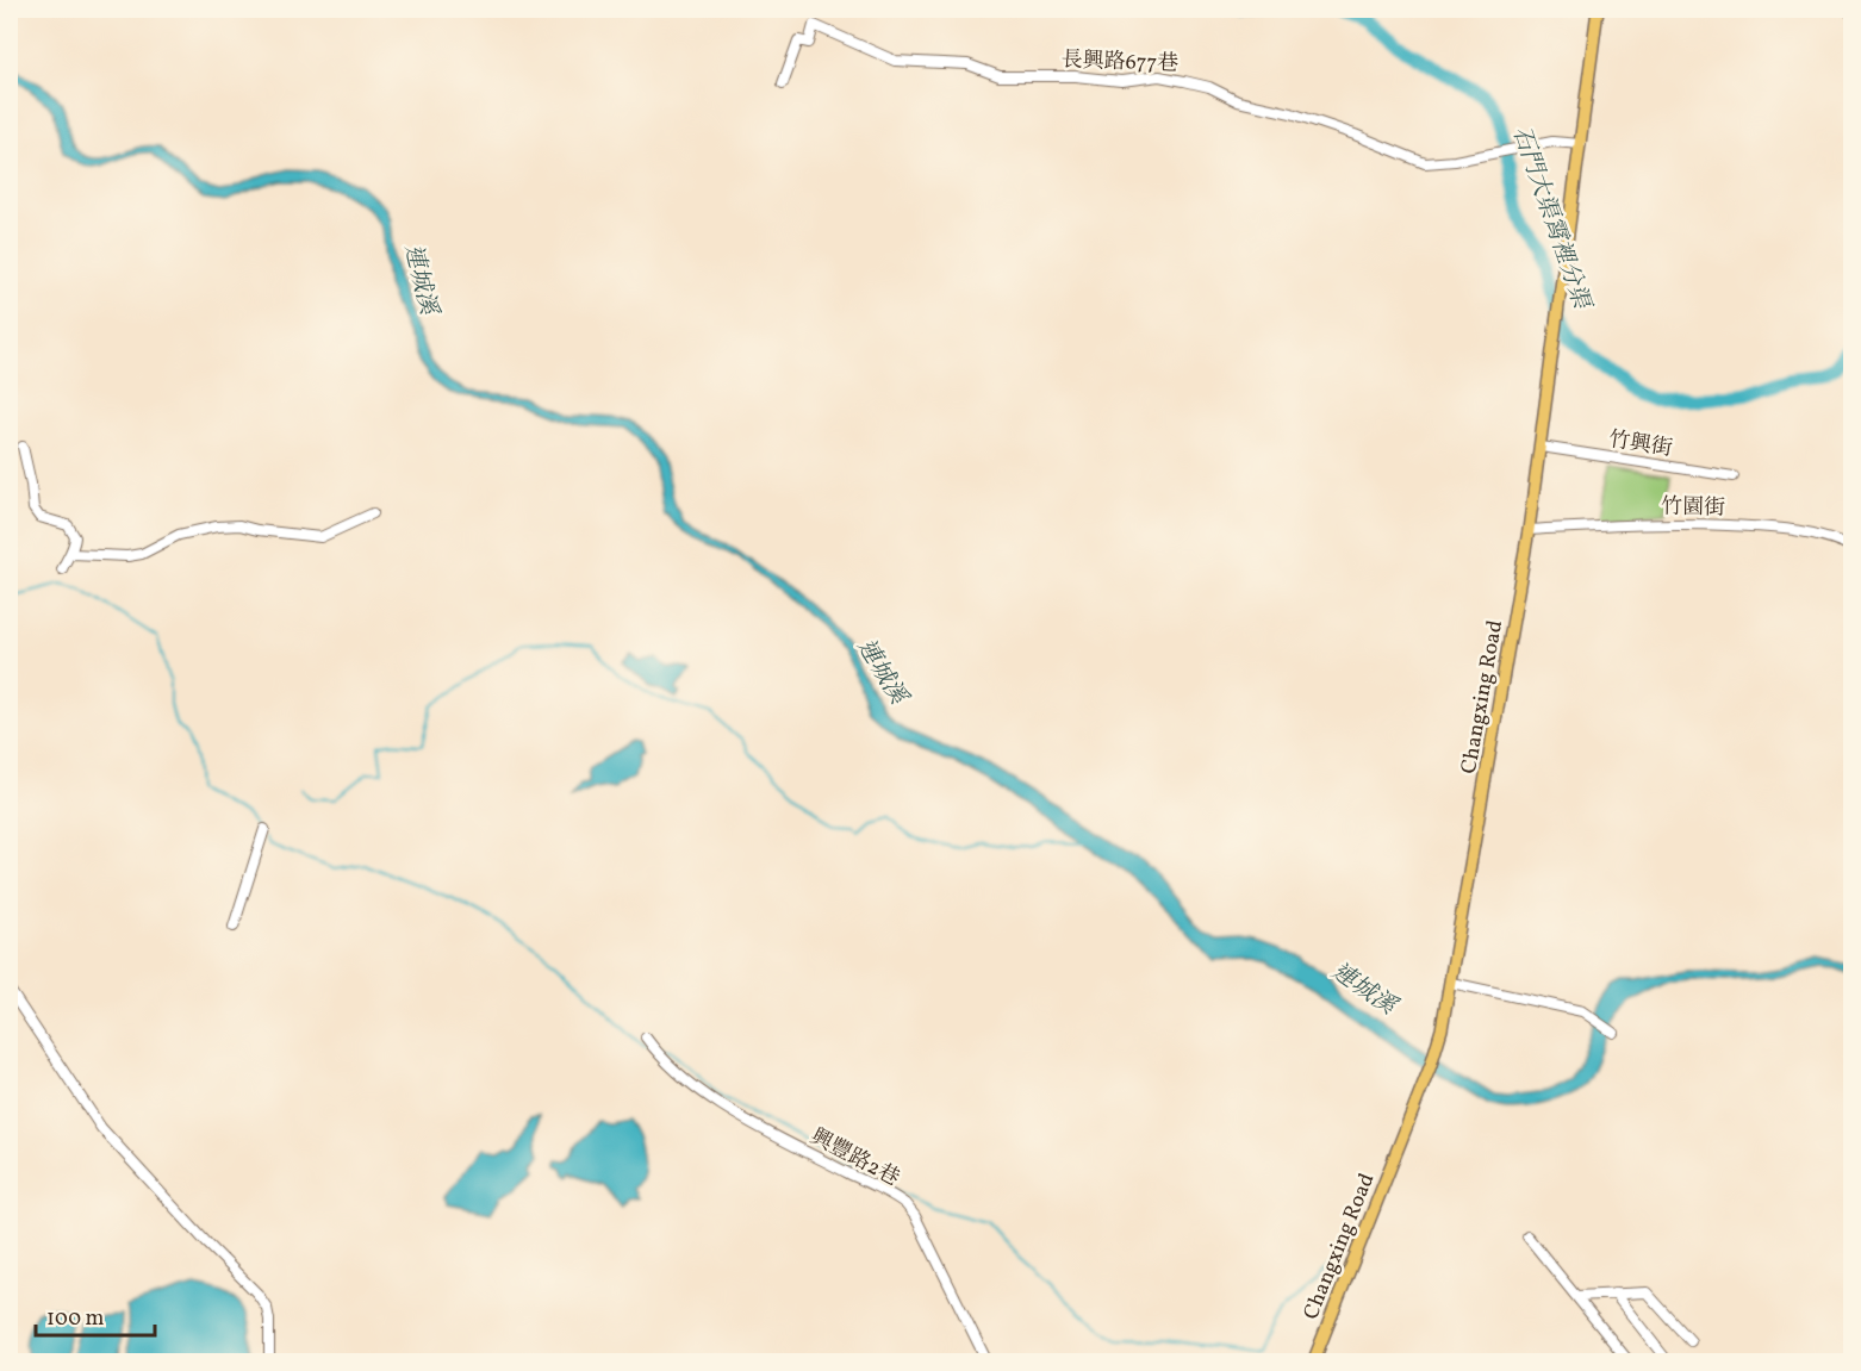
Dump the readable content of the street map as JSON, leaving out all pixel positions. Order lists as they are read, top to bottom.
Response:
{
  "streets": {
    "main road": ["Changxing Road"],
    "street": [
      "長興路677巷",
      "竹興街",
      "竹園街",
      "興豐路2巷"
    ]
  },
  "crossings": [
    ["長興路677巷", "Changxing Road"],
    ["竹興街", "Changxing Road"],
    ["竹園街", "Changxing Road"]
  ],
  "water": ["石門大渠霄裡分渠", "連城溪"],
  "scale_bar": "100 m"
}
